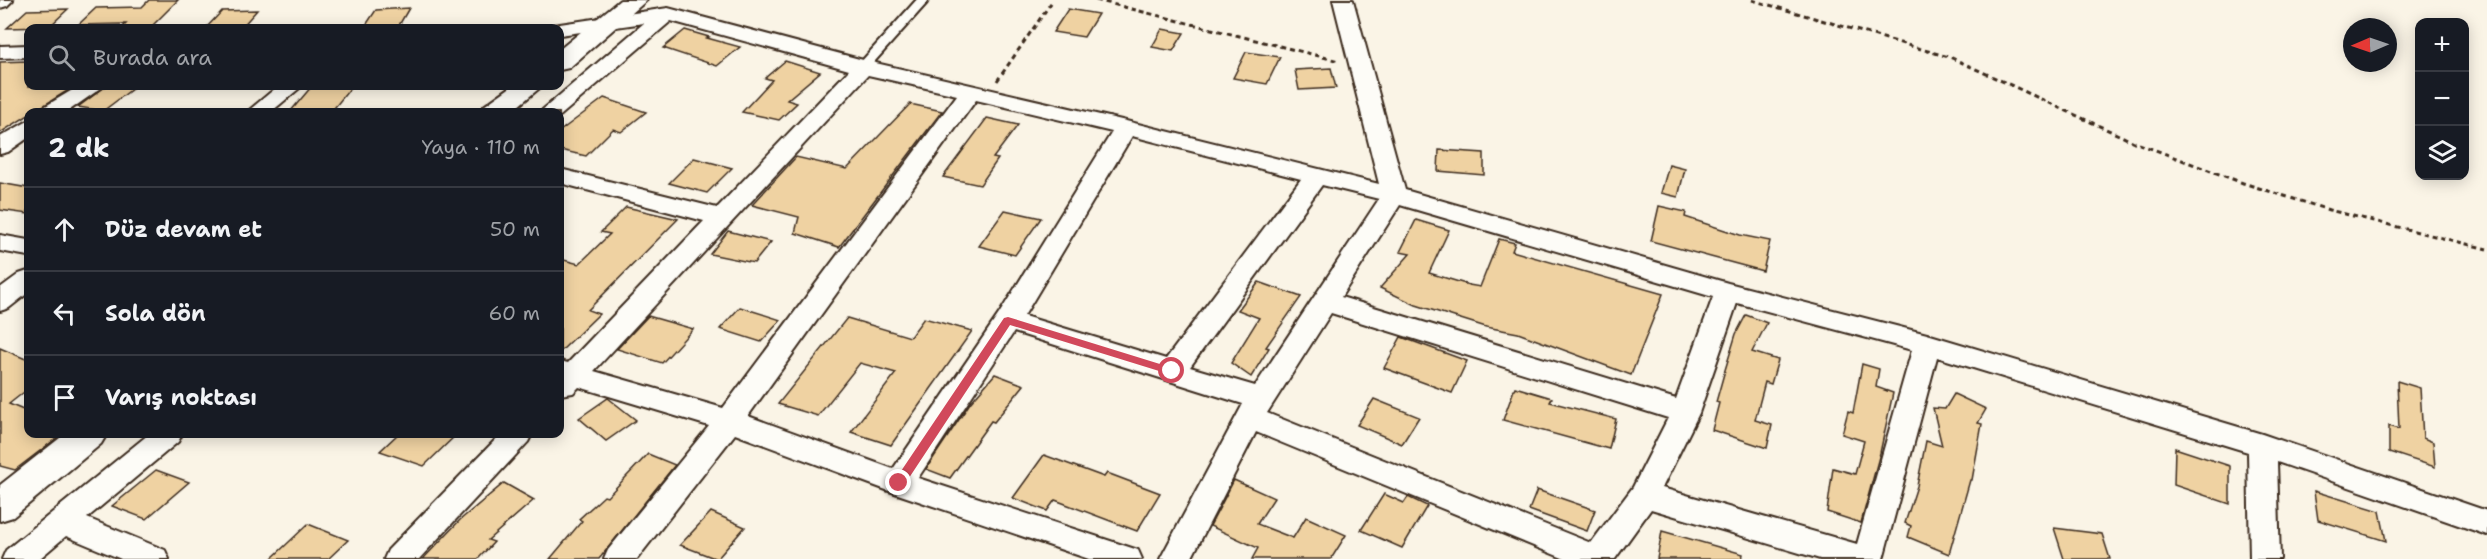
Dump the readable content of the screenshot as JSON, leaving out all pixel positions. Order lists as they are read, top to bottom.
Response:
{
  "north": "left",
  "page": {
    "map_buttons": ["+", "−"],
    "search": "Burada ara",
    "heading": ["2 dk", "Yaya · 110 m"],
    "list": [
      ["Düz devam et", "50 m"],
      ["Sola dön", "60 m"],
      "Varış noktası"
    ]
  }
}
